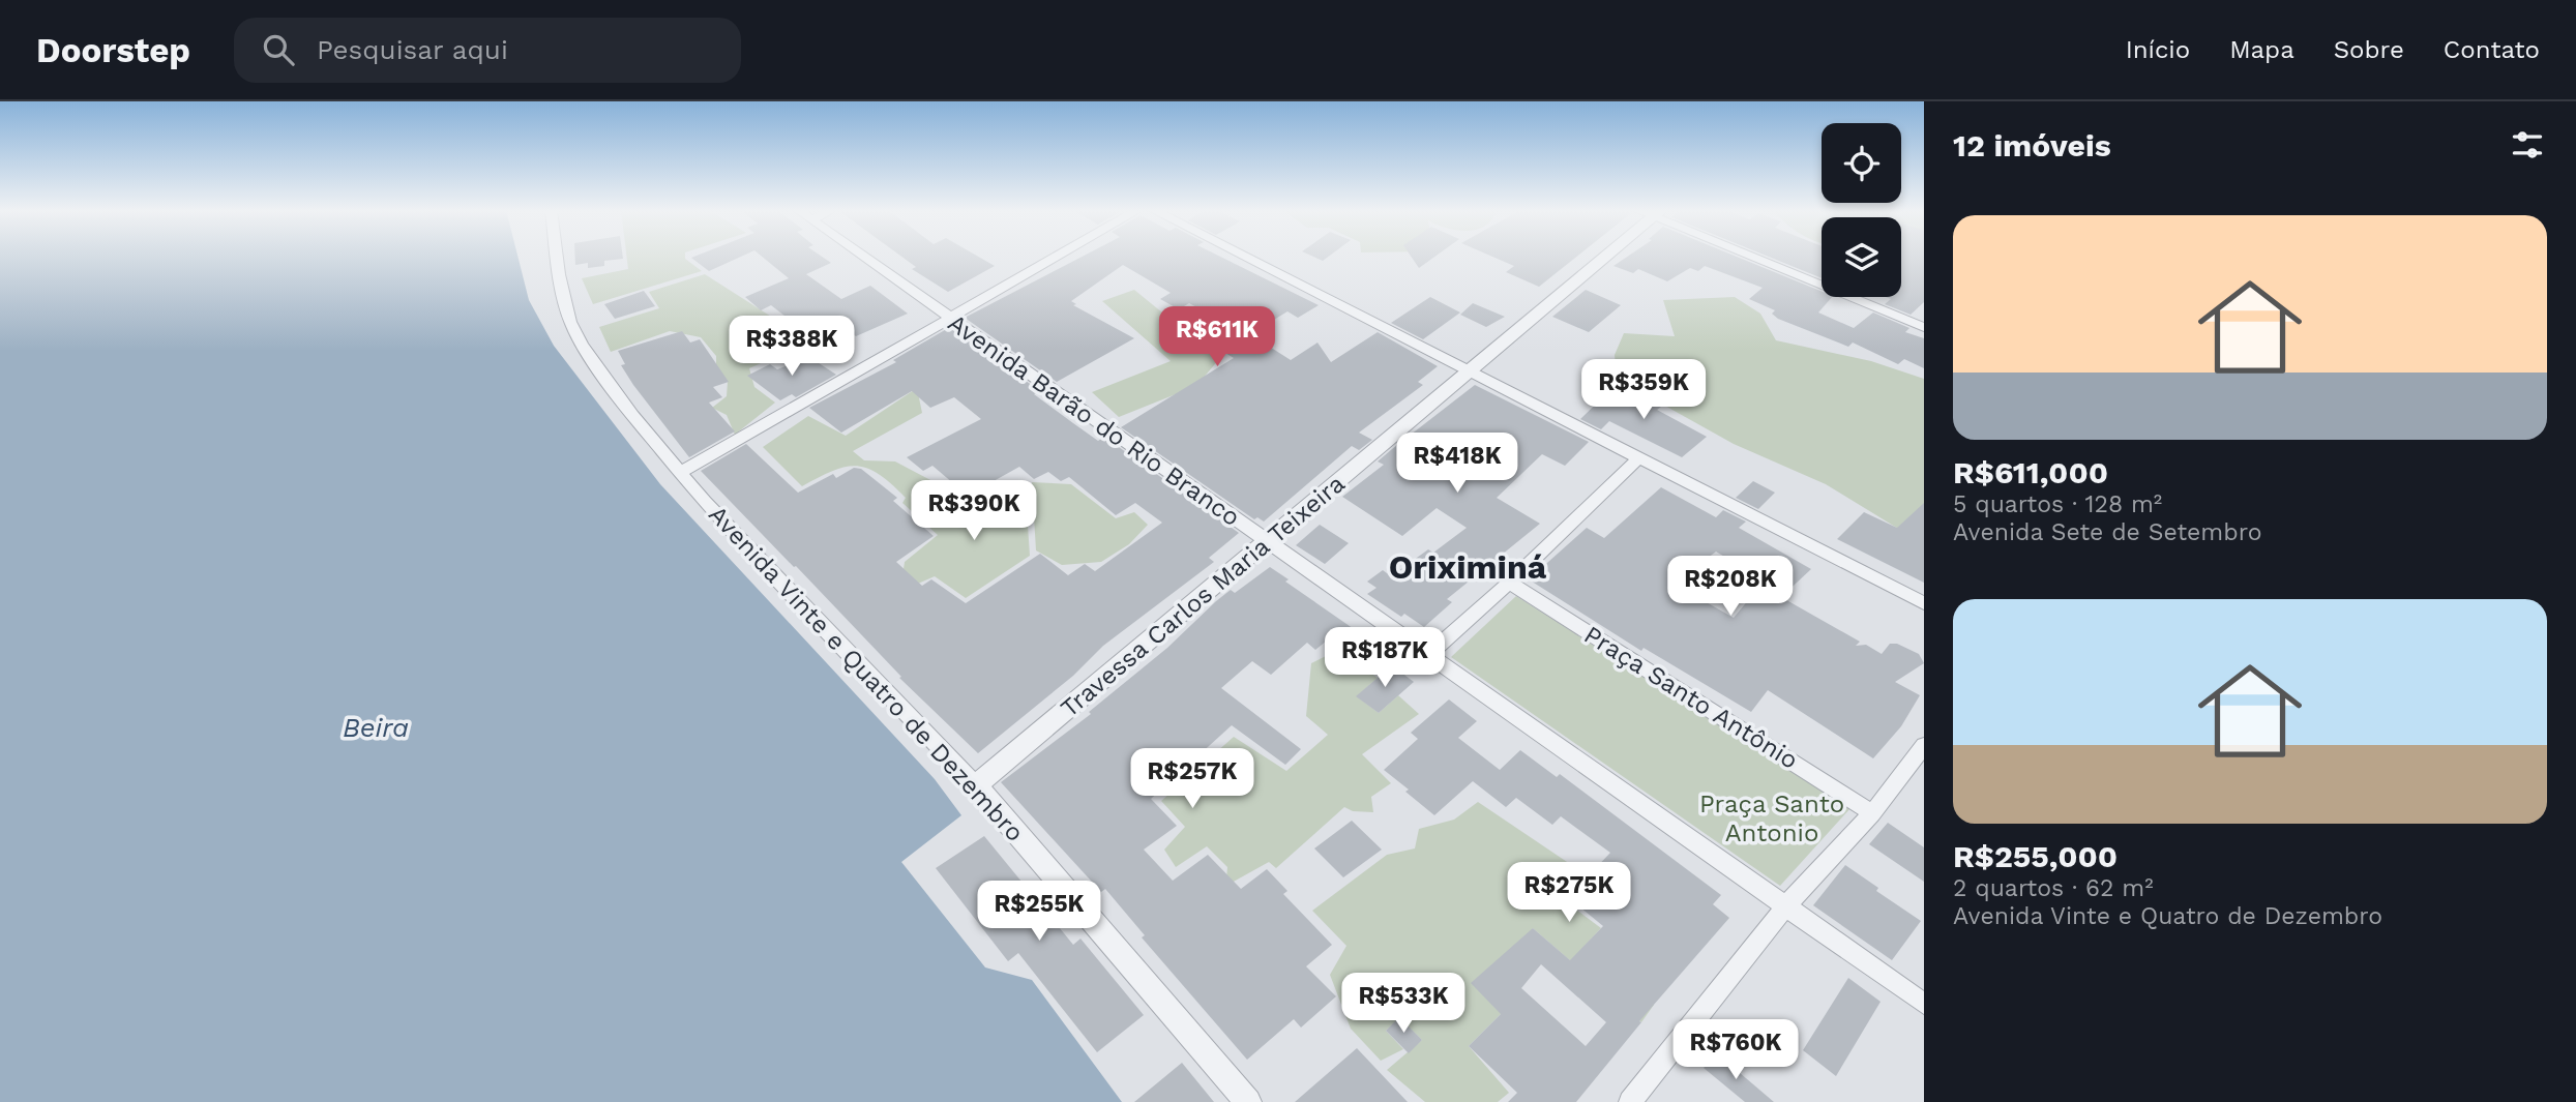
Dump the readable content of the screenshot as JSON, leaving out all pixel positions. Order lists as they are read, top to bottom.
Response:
{
  "streets": {
    "street": [
      "Avenida Barão do Rio Branco",
      "Travessa Carlos Maria Teixeira",
      "Avenida Vinte e Quatro de Dezembro",
      "Praça Santo Antônio"
    ]
  },
  "crossings": [
    ["Avenida Barão do Rio Branco", "Travessa Carlos Maria Teixeira"],
    ["Travessa Carlos Maria Teixeira", "Avenida Vinte e Quatro de Dezembro"]
  ],
  "districts": ["Oriximiná"],
  "water": ["Beira"],
  "parks": ["Praça Santo Antonio"],
  "page": {
    "header": "Doorstep",
    "search": "Pesquisar aqui",
    "nav": [
      "Início",
      "Mapa",
      "Sobre",
      "Contato"
    ],
    "heading": "12 imóveis",
    "list": [
      {
        "name": "R$611,000",
        "note": "5 quartos · 128 m² · Avenida Sete de Setembro"
      },
      {
        "name": "R$255,000",
        "note": "2 quartos · 62 m² · Avenida Vinte e Quatro de Dezembro"
      }
    ],
    "price": [
      "R$611K",
      "R$388K",
      "R$359K",
      "R$418K",
      "R$390K",
      "R$208K",
      "R$187K",
      "R$257K",
      "R$275K",
      "R$255K",
      "R$533K",
      "R$760K"
    ]
  }
}
